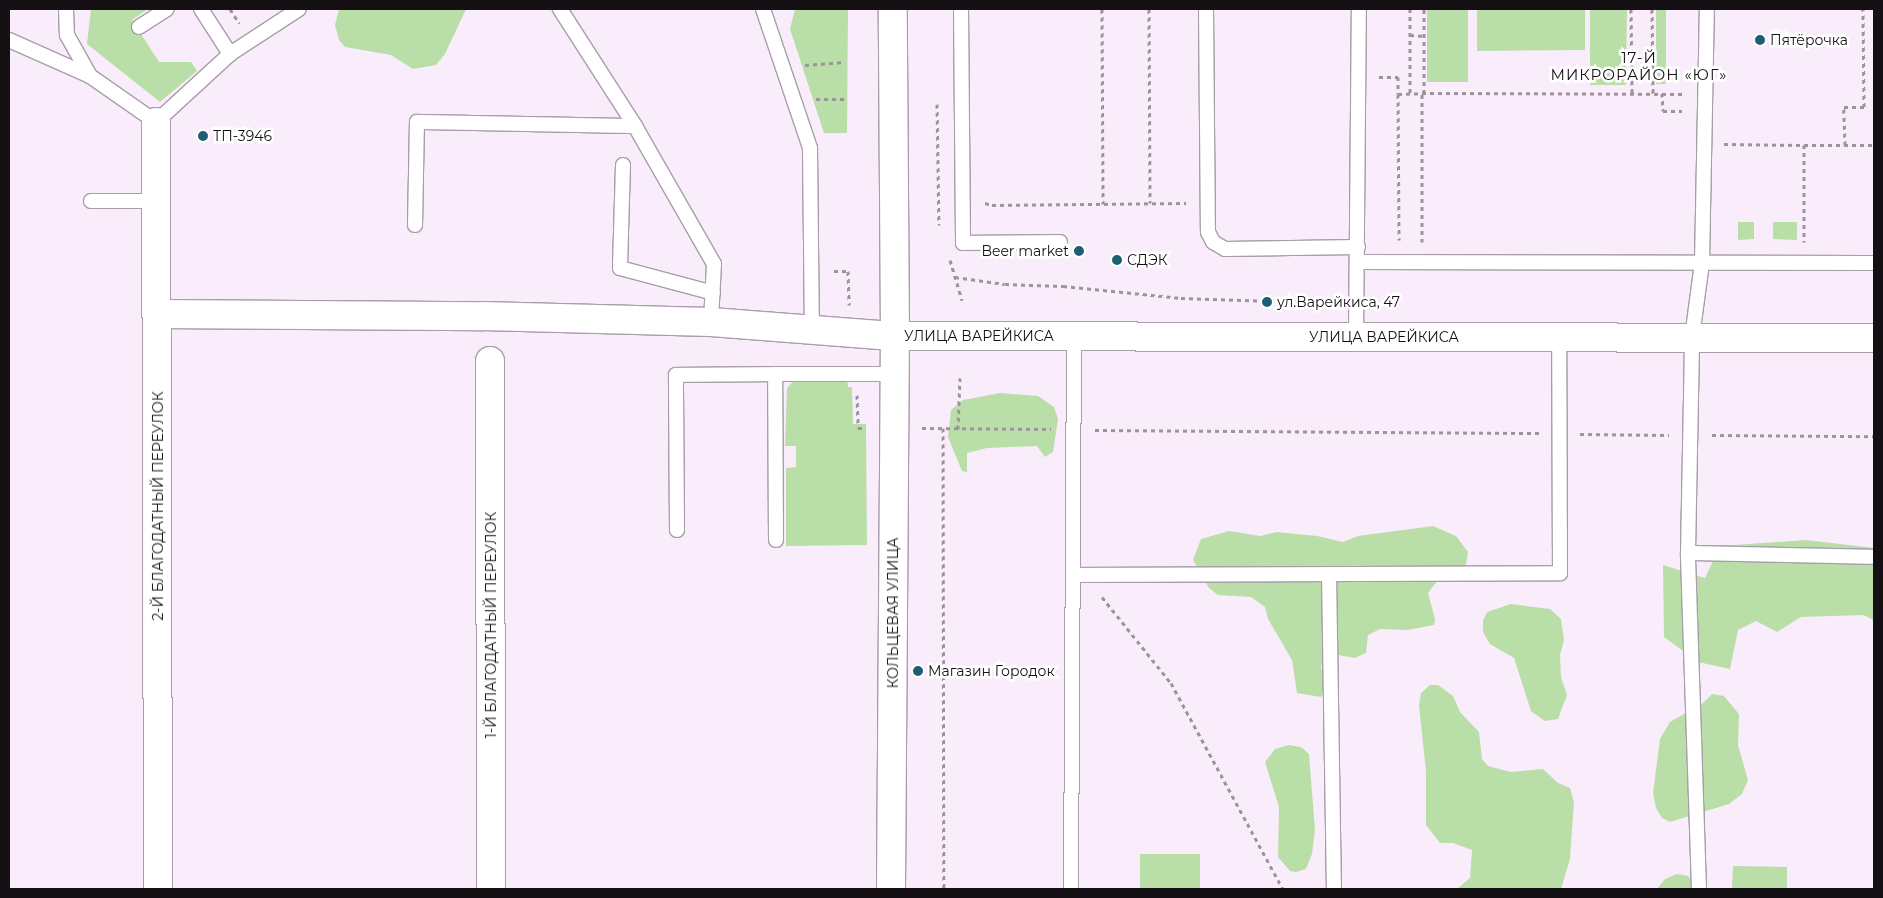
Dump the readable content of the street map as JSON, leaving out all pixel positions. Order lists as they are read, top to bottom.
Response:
{
  "streets": {
    "street": [
      "УЛИЦА ВАРЕЙКИСА",
      "2-Й БЛАГОДАТНЫЙ ПЕРЕУЛОК",
      "КОЛЬЦЕВАЯ УЛИЦА",
      "1-Й БЛАГОДАТНЫЙ ПЕРЕУЛОК"
    ]
  },
  "crossings": [
    ["УЛИЦА ВАРЕЙКИСА", "2-Й БЛАГОДАТНЫЙ ПЕРЕУЛОК"],
    ["УЛИЦА ВАРЕЙКИСА", "КОЛЬЦЕВАЯ УЛИЦА"]
  ],
  "districts": ["17-Й МИКРОРАЙОН «ЮГ»"],
  "places": [
    "Пятёрочка",
    "ТП-3946",
    "Beer market",
    "СДЭК",
    "ул.Варейкиса, 47",
    "Магазин Городок"
  ]
}
